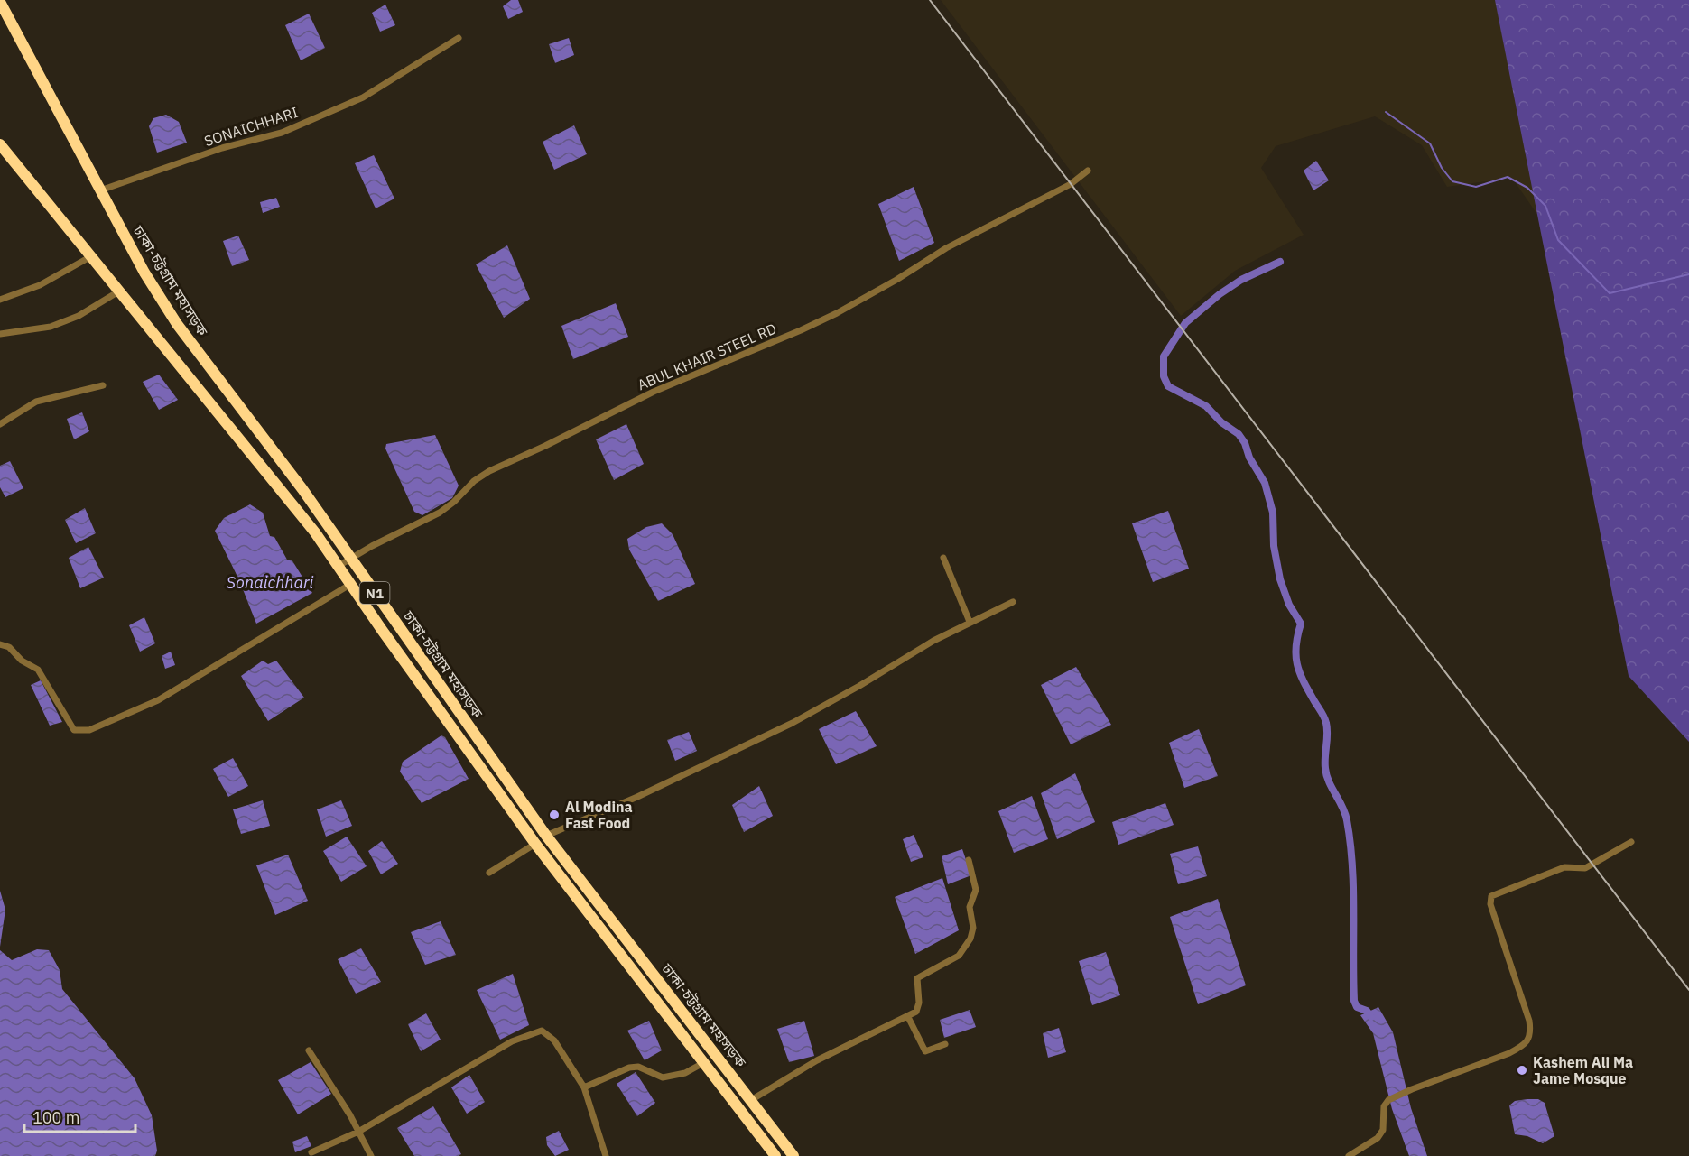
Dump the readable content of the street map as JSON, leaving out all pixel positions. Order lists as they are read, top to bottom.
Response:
{
  "streets": {
    "highway": ["ঢাকা-চট্টগ্রাম মহাসড়ক", "N1"],
    "street": ["SONAICHHARI", "ABUL KHAIR STEEL RD"]
  },
  "crossings": [
    ["SONAICHHARI", "ঢাকা-চট্টগ্রাম মহাসড়ক"],
    ["ঢাকা-চট্টগ্রাম মহাসড়ক", "ABUL KHAIR STEEL RD"]
  ],
  "water": ["Sonaichhari"],
  "places": ["Al Modina Fast Food", "Kashem Ali Ma Jame Mosque"],
  "scale_bar": "100 m"
}
